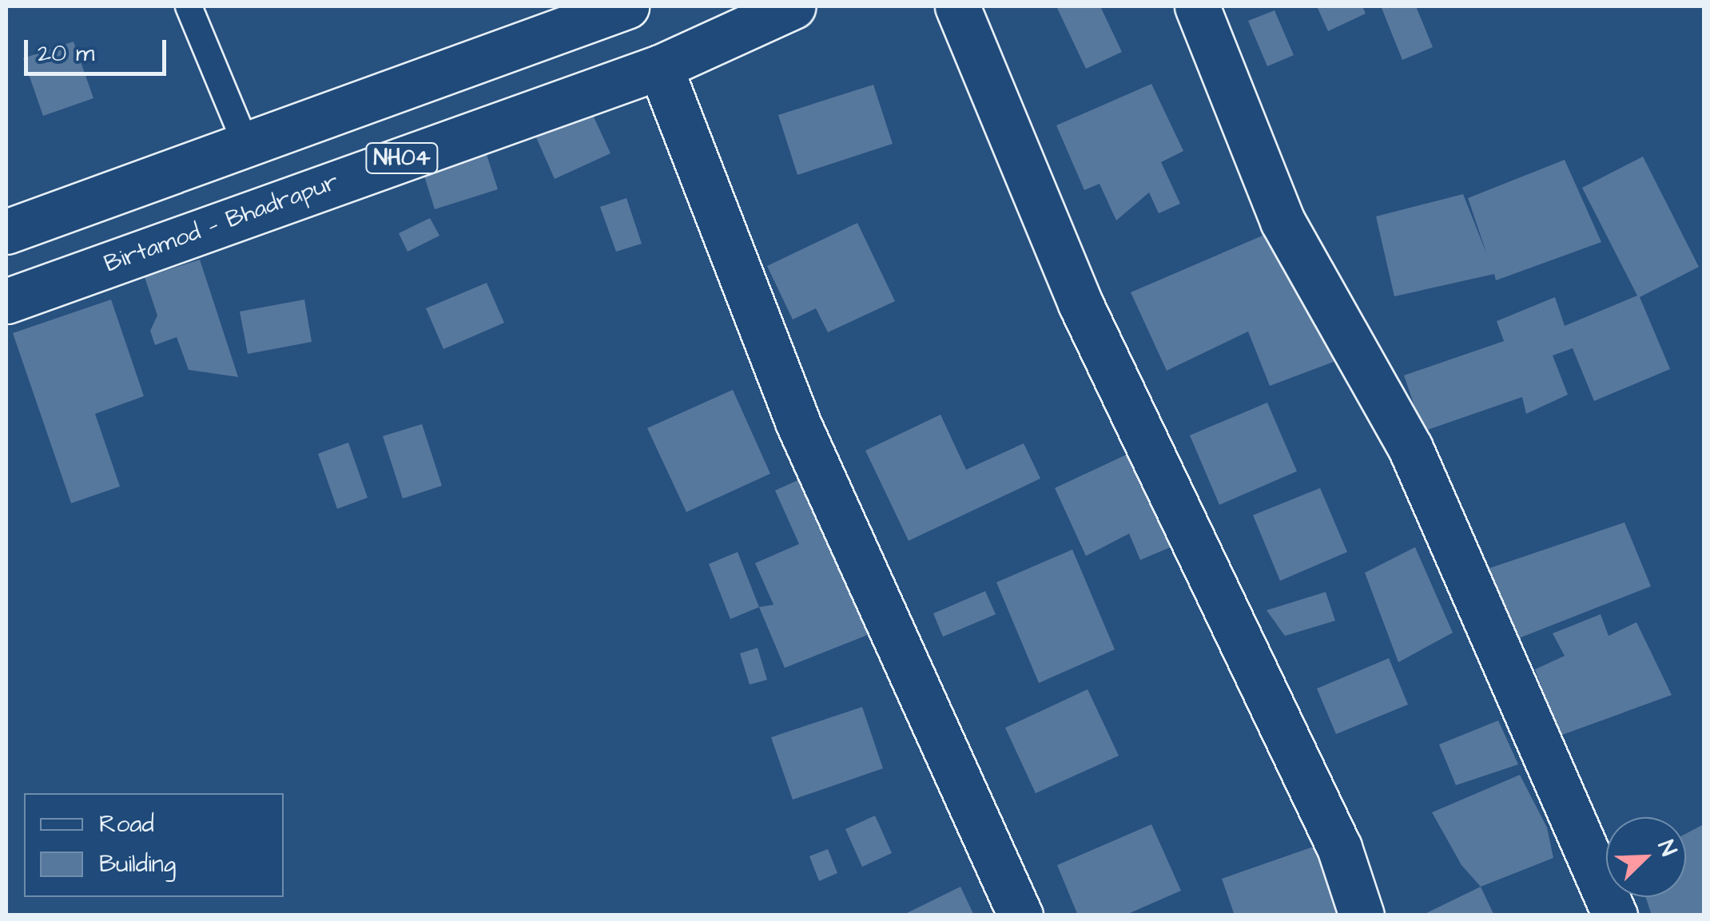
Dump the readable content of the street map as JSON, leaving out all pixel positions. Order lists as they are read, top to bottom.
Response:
{
  "streets": {
    "street": ["NH04", "Birtamod — Bhadrapur"]
  },
  "legend": ["Road", "Building"],
  "scale_bar": "20 m",
  "north": "top right"
}
